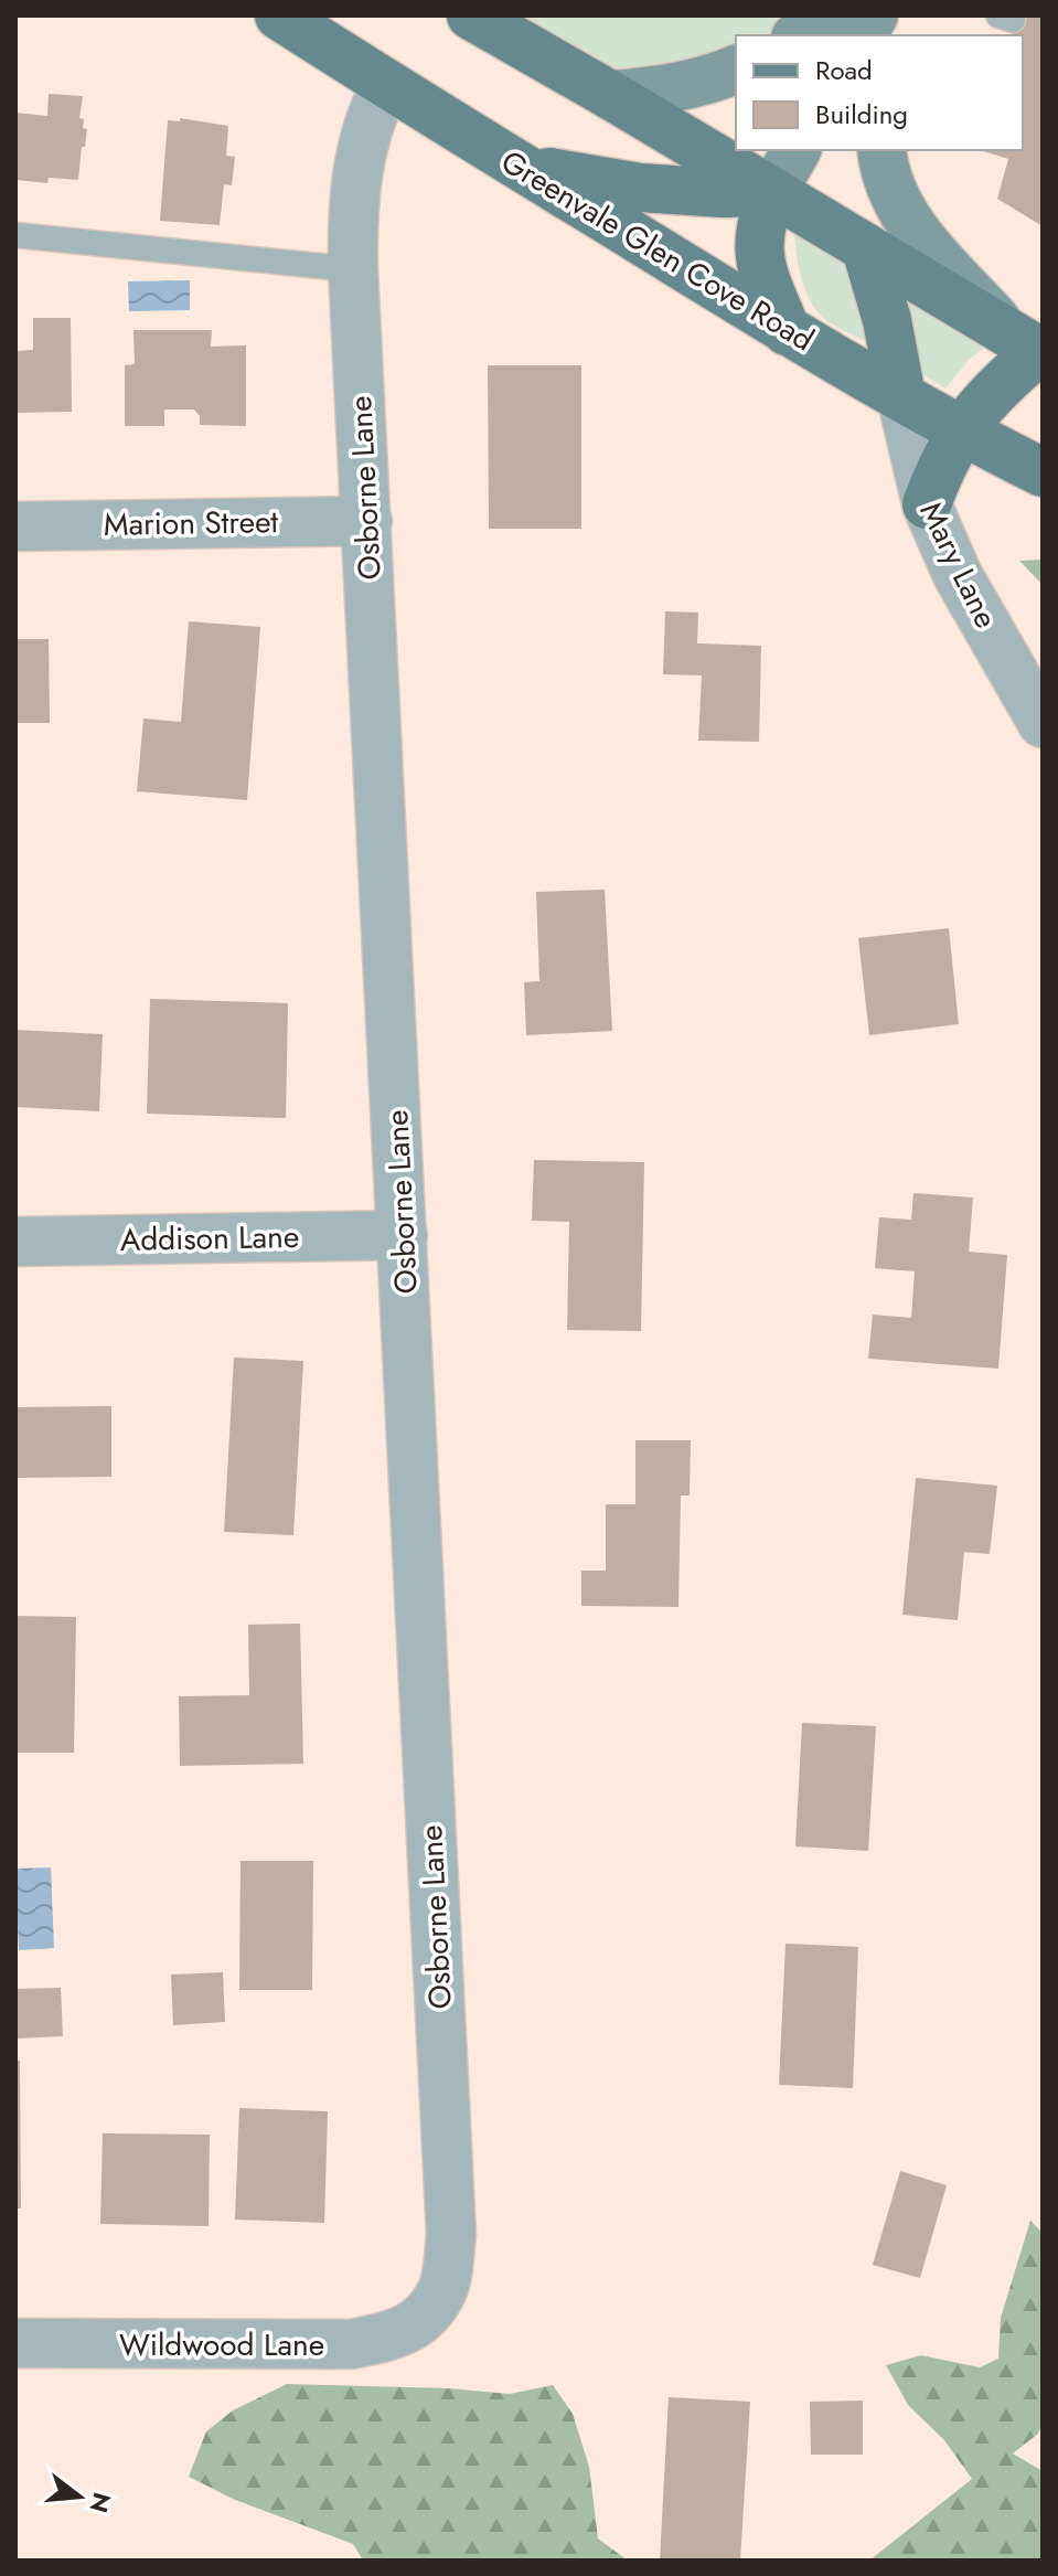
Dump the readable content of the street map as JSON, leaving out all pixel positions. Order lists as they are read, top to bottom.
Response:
{
  "streets": {
    "main road": ["Greenvale Glen Cove Road"],
    "street": [
      "Osborne Lane",
      "Marion Street",
      "Mary Lane",
      "Addison Lane",
      "Wildwood Lane"
    ]
  },
  "crossings": [
    ["Greenvale Glen Cove Road", "Osborne Lane"],
    ["Greenvale Glen Cove Road", "Mary Lane"],
    ["Osborne Lane", "Marion Street"],
    ["Osborne Lane", "Addison Lane"],
    ["Osborne Lane", "Wildwood Lane"]
  ],
  "legend": ["Road", "Building"],
  "north": "right"
}
